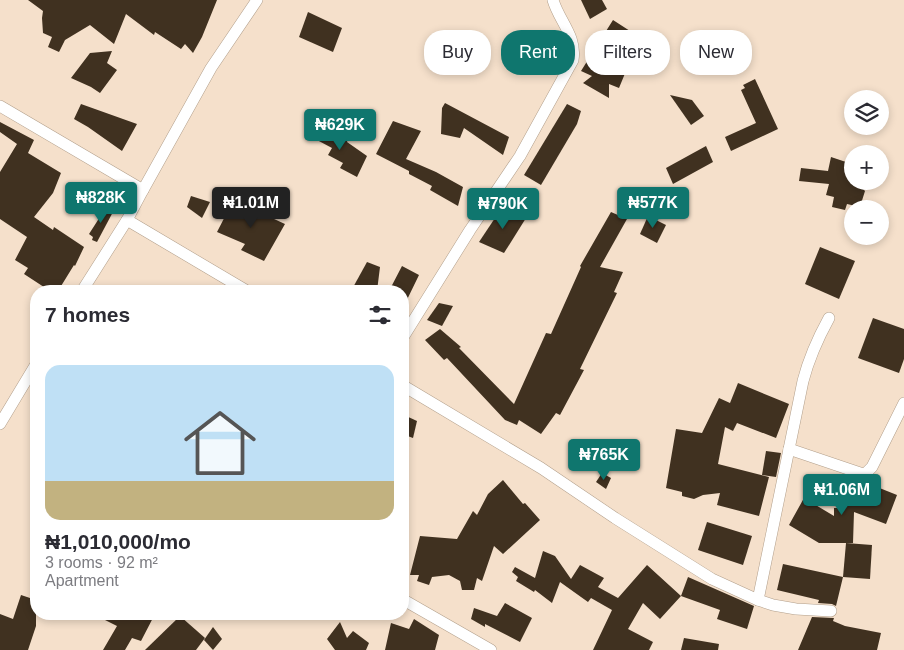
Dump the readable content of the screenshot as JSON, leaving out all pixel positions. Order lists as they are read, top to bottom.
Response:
{
  "page": {
    "chip": [
      "Buy",
      "Rent",
      "Filters",
      "New"
    ],
    "map_buttons": ["+", "−"],
    "price": [
      "₦629K",
      "₦828K",
      "₦1.01M",
      "₦577K",
      "₦790K",
      "₦765K",
      "₦1.06M"
    ],
    "heading": "7 homes",
    "list": [
      {
        "name": "₦1,010,000/mo",
        "note": "3 rooms · 92 m² · Apartment"
      }
    ]
  }
}
